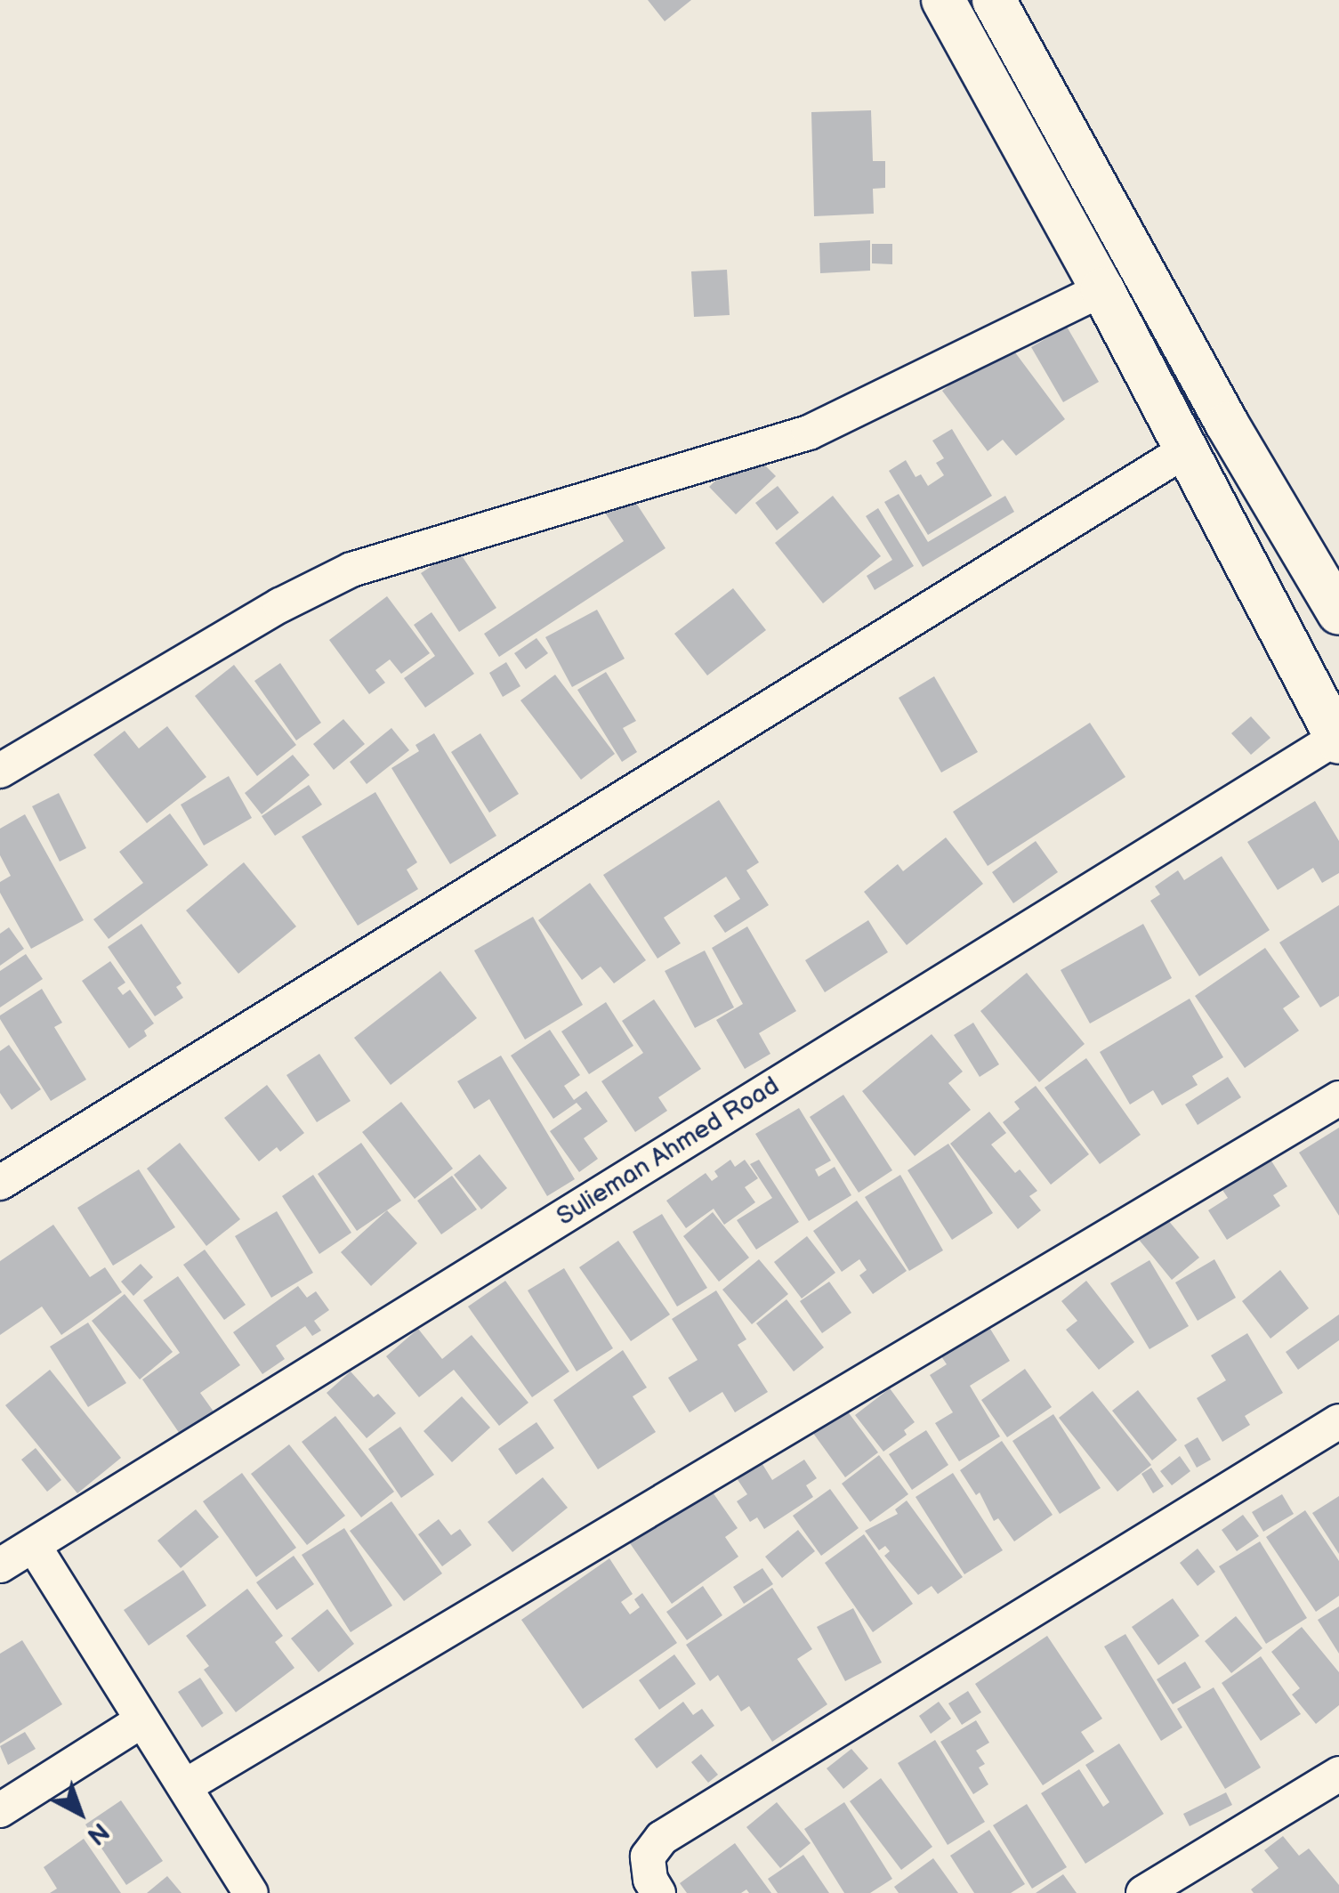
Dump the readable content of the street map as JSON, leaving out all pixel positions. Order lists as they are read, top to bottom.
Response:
{
  "streets": {
    "street": ["Sulieman Ahmed Road"]
  },
  "north": "bottom right"
}
